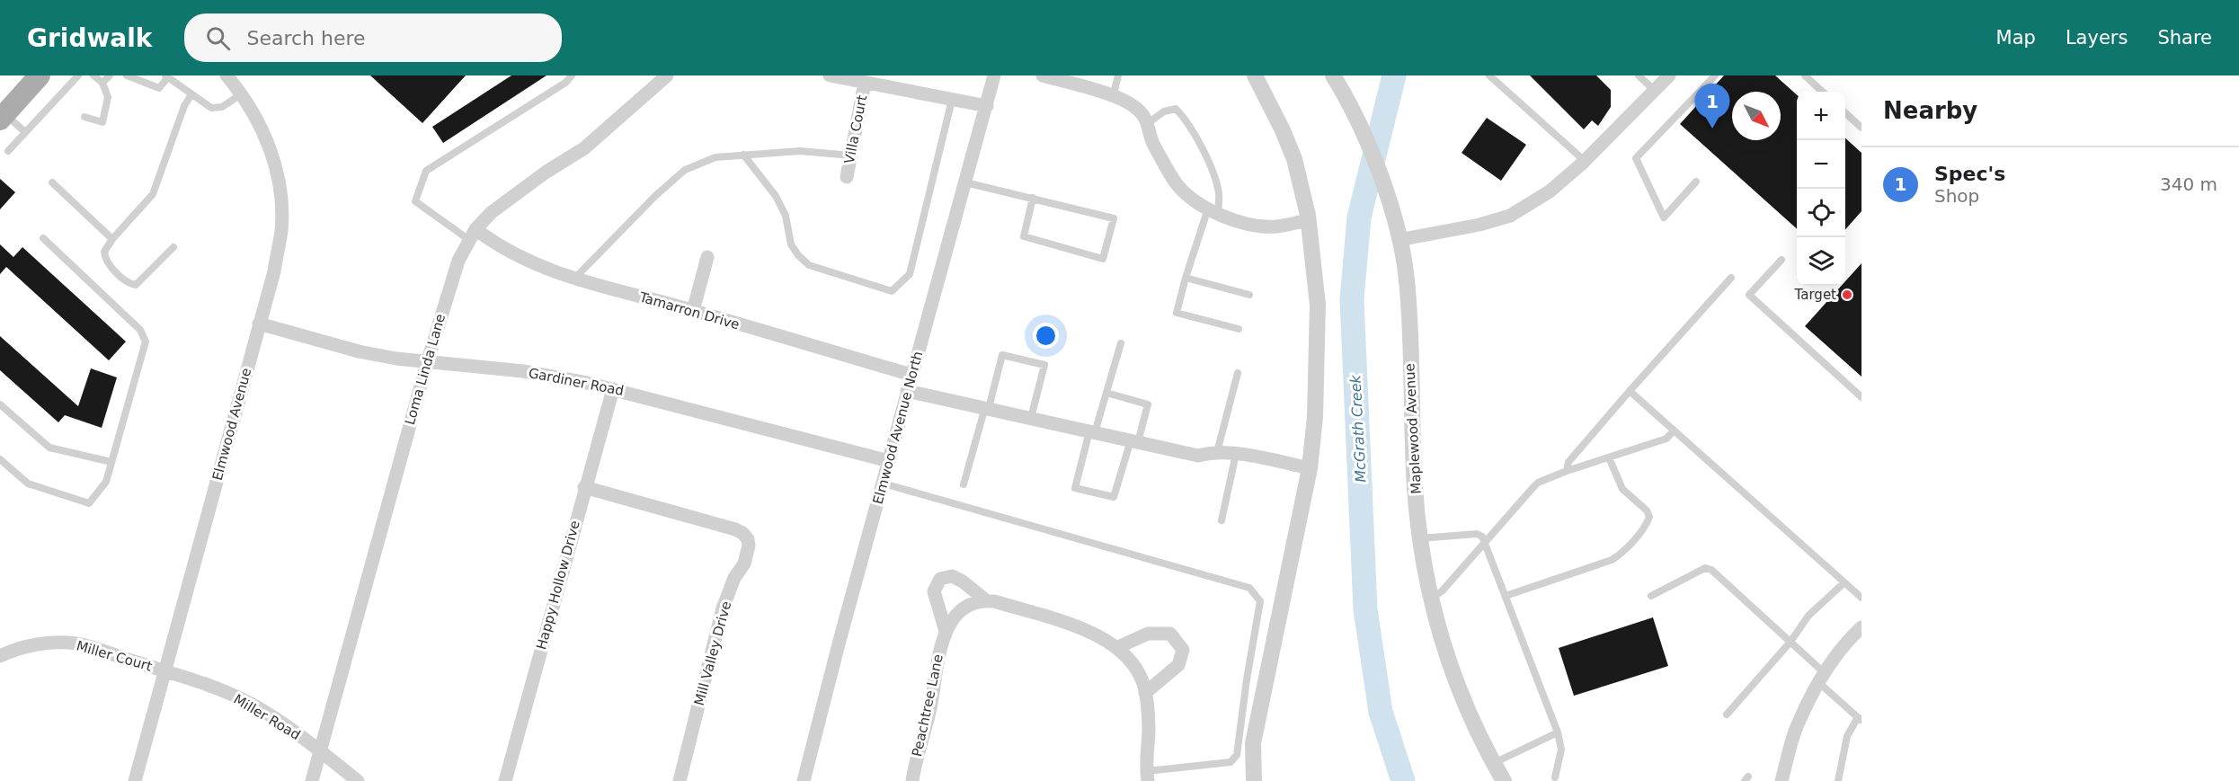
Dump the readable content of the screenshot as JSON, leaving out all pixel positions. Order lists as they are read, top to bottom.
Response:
{
  "streets": {
    "street": [
      "Villa Court",
      "Tamarron Drive",
      "Loma Linda Lane",
      "Gardiner Road",
      "Elmwood Avenue",
      "Elmwood Avenue North",
      "Maplewood Avenue",
      "Happy Hollow Drive",
      "Mill Valley Drive",
      "Miller Court",
      "Peachtree Lane",
      "Miller Road"
    ]
  },
  "crossings": [
    ["Tamarron Drive", "Loma Linda Lane"],
    ["Tamarron Drive", "Elmwood Avenue North"],
    ["Loma Linda Lane", "Gardiner Road"],
    ["Loma Linda Lane", "Miller Road"],
    ["Gardiner Road", "Elmwood Avenue"],
    ["Gardiner Road", "Elmwood Avenue North"],
    ["Gardiner Road", "Happy Hollow Drive"],
    ["Elmwood Avenue", "Miller Court"],
    ["Elmwood Avenue", "Miller Road"],
    ["Happy Hollow Drive", "Mill Valley Drive"],
    ["Miller Court", "Miller Road"]
  ],
  "water": ["McGrath Creek"],
  "places": ["Target"],
  "north": "bottom right",
  "page": {
    "header": "Gridwalk",
    "search": "Search here",
    "nav": ["Map", "Layers", "Share"],
    "heading": "Nearby",
    "pins": "1",
    "map_buttons": ["+", "−"],
    "list": [
      {
        "mark": "1",
        "name": "Spec's",
        "note": "Shop",
        "value": "340 m"
      }
    ]
  }
}
